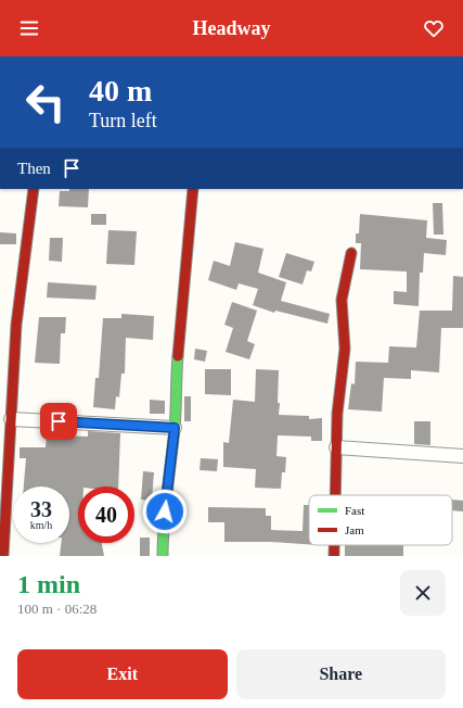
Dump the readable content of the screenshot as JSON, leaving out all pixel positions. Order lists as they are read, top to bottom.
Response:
{
  "legend": ["Fast", "Jam"],
  "page": {
    "header": "Headway",
    "turn": ["40 m", "Turn left"],
    "then": "Then",
    "speed": "33 km/h",
    "limit": "40",
    "heading": ["1 min", "100 m · 06:28"],
    "buttons": ["Exit", "Share"]
  }
}
